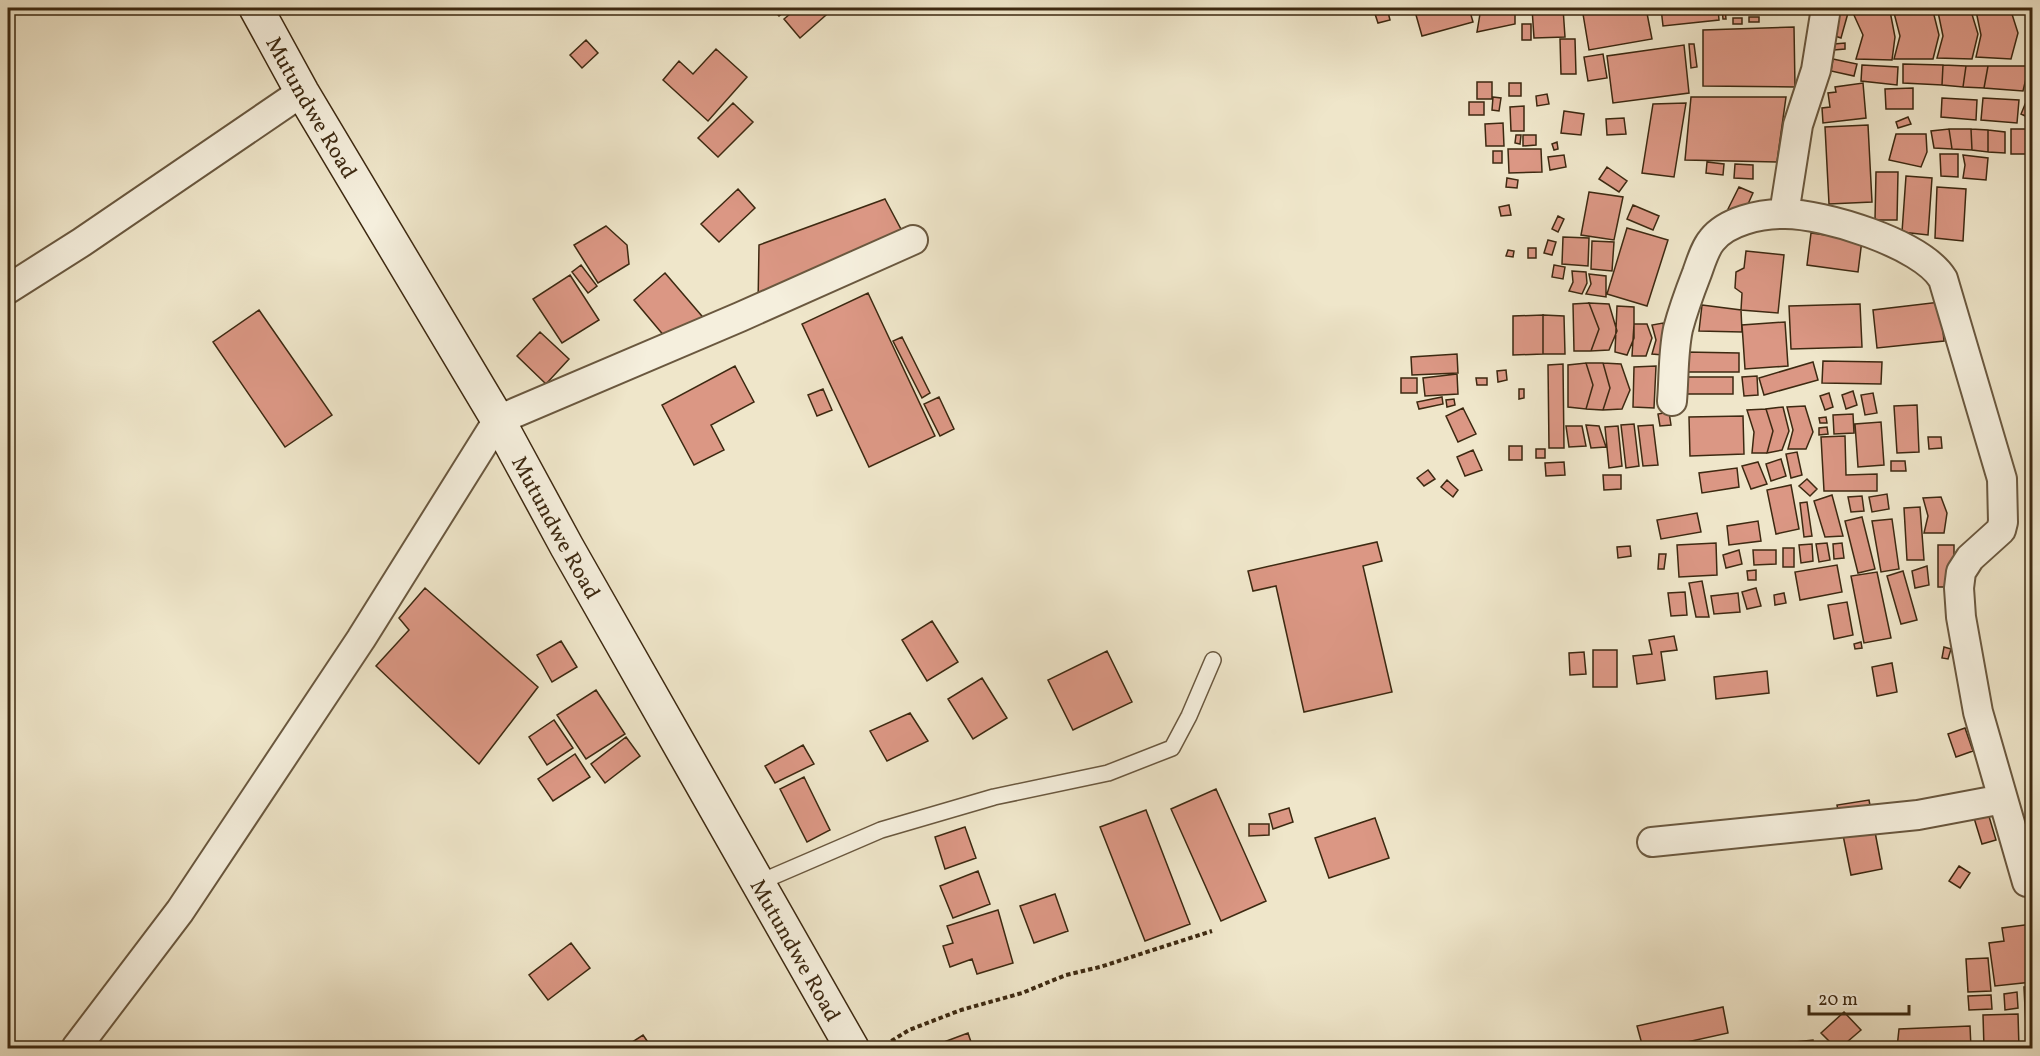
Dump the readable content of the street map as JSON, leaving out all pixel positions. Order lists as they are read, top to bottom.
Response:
{
  "streets": {
    "main road": ["Mutundwe Road"]
  },
  "scale_bar": "20 m"
}
